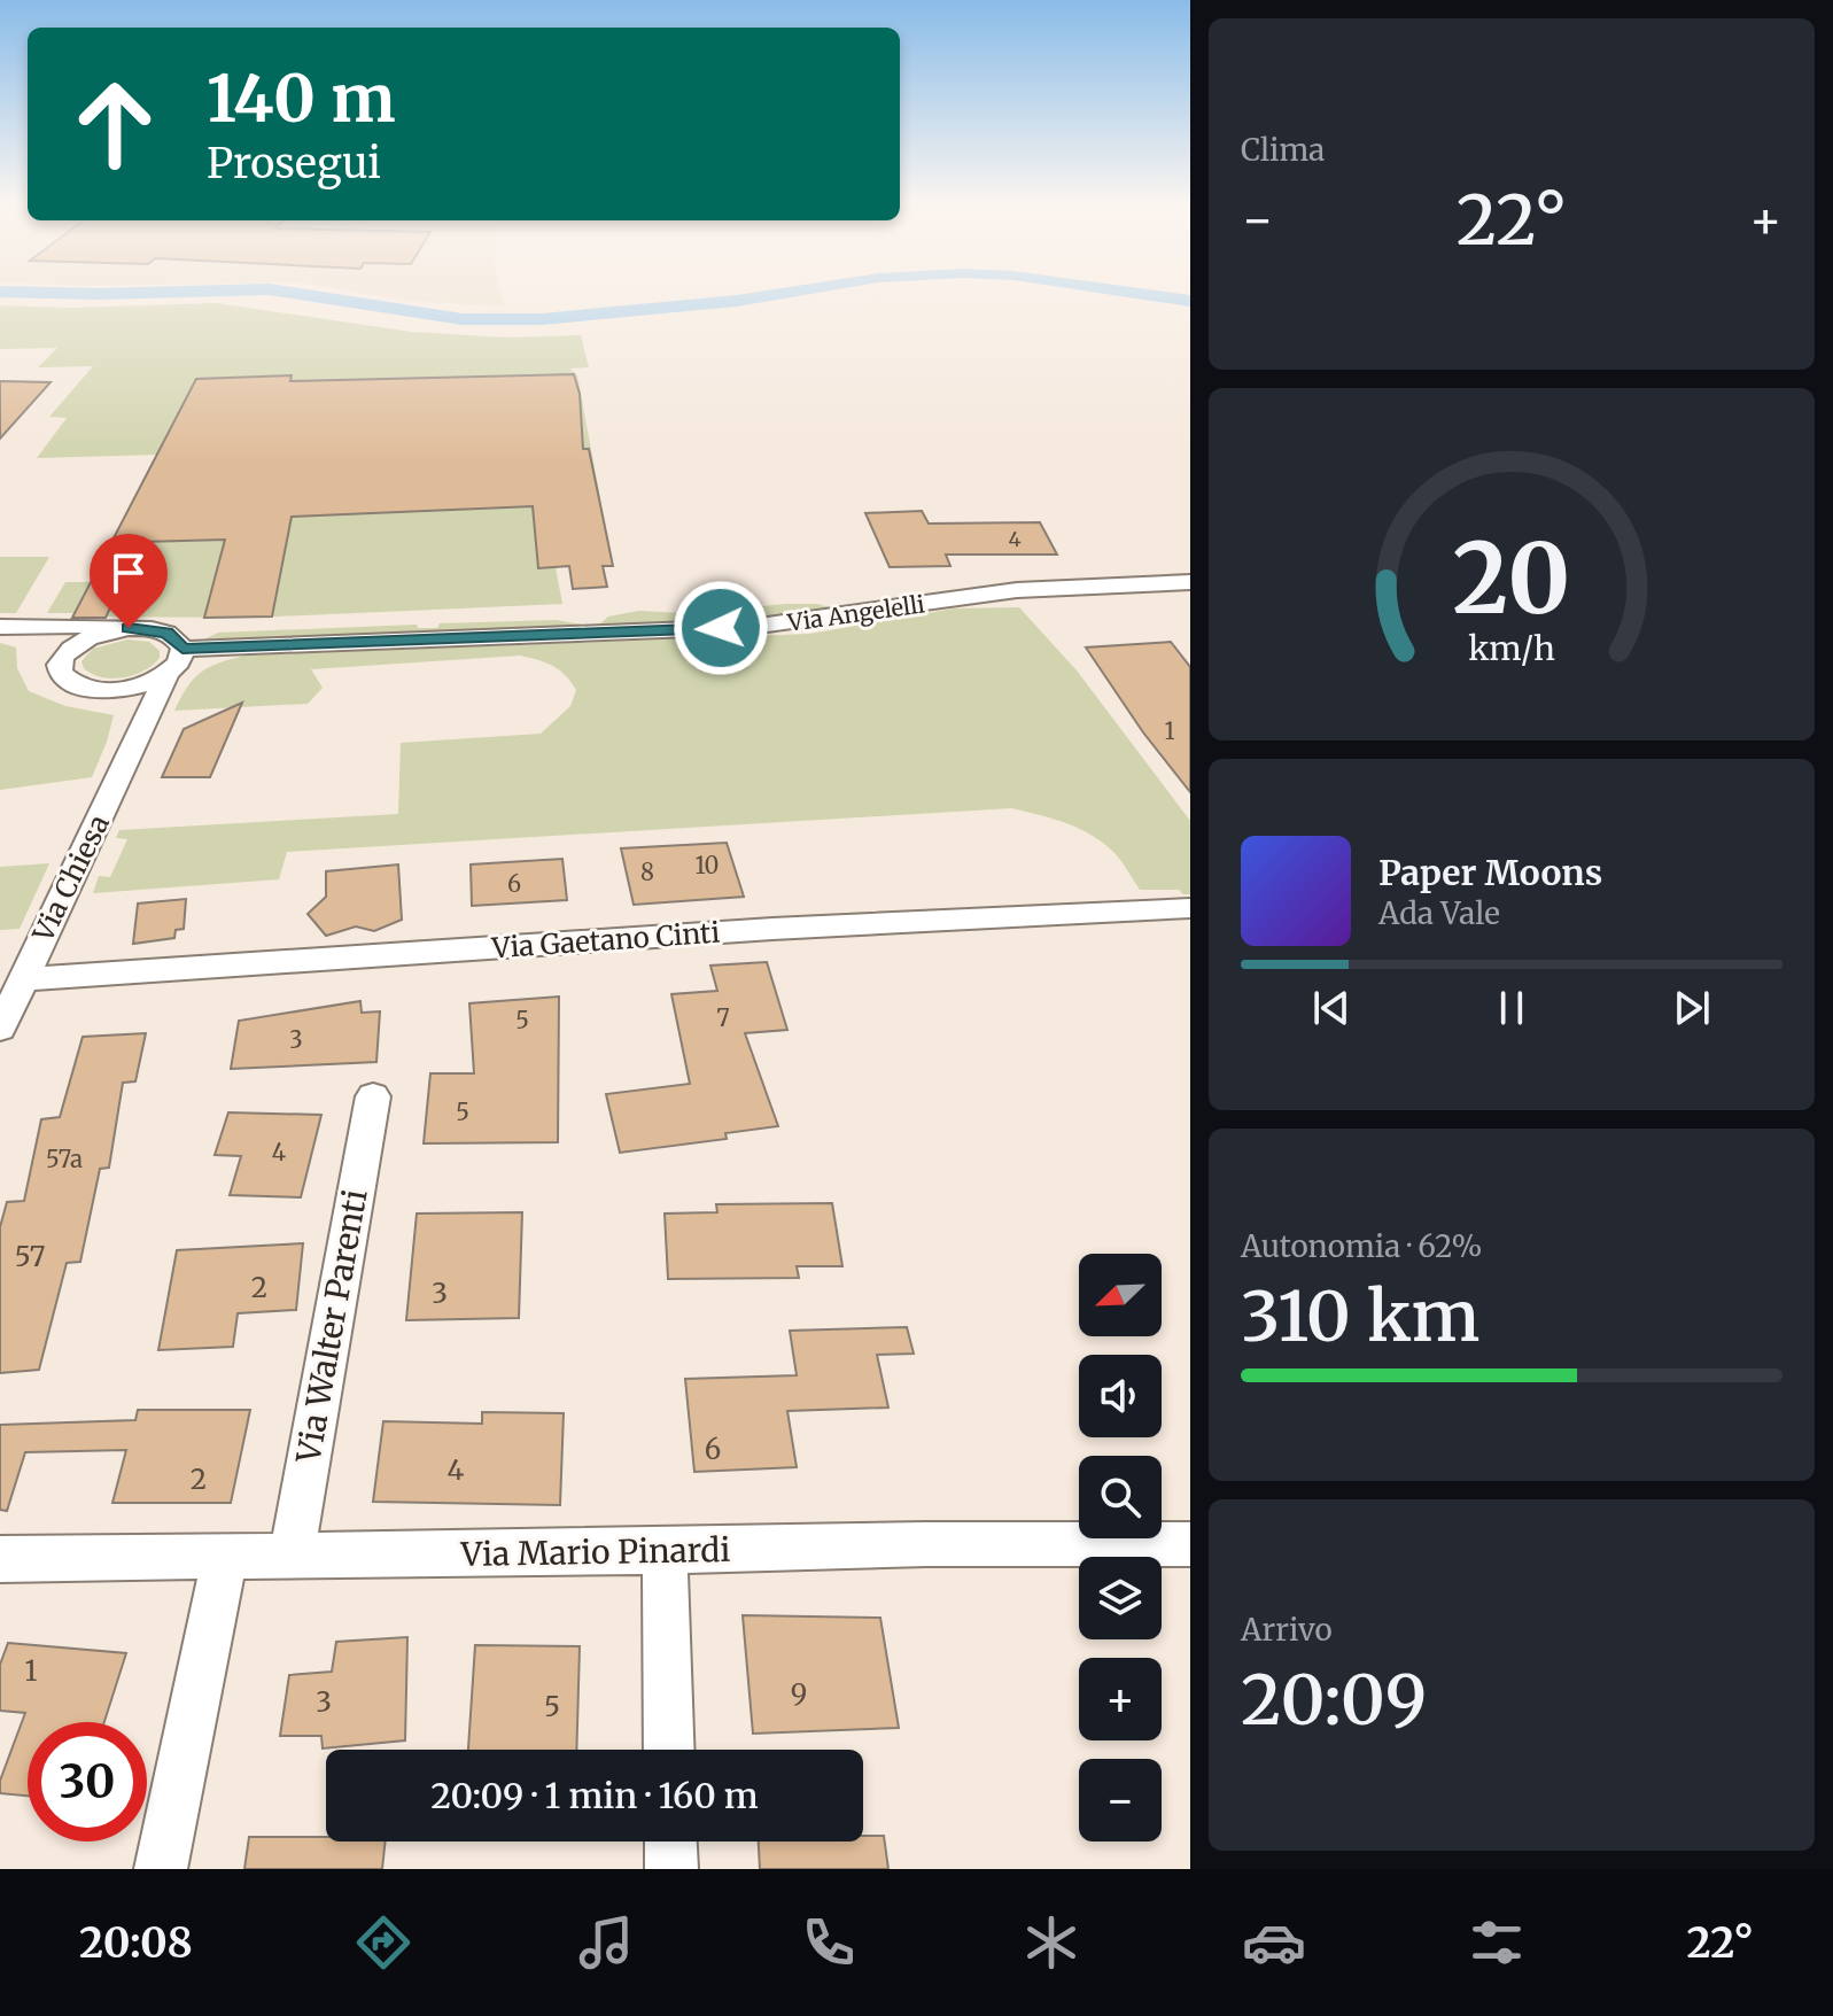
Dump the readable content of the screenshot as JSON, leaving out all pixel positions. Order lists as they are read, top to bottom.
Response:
{
  "streets": {
    "street": [
      "Via Angelelli",
      "Via Chiesa",
      "Via Gaetano Cinti",
      "Via Walter Parenti",
      "Via Mario Pinardi"
    ]
  },
  "crossings": [
    ["Via Angelelli", "Via Chiesa"],
    ["Via Chiesa", "Via Gaetano Cinti"],
    ["Via Walter Parenti", "Via Mario Pinardi"]
  ],
  "house_numbers": [
    "4",
    "1",
    "10",
    "8",
    "6",
    "7",
    "5",
    "3",
    "5",
    "4",
    "57a",
    "57",
    "2",
    "3",
    "6",
    "4",
    "2",
    "1",
    "9",
    "3",
    "5"
  ],
  "north": "bottom left",
  "page": {
    "tile": [
      "Clima",
      ["Autonomia · 62%", "310 km"],
      ["Arrivo", "20:09"]
    ],
    "turn": ["140 m", "Prosegui"],
    "heat": ["−", "22°", "+"],
    "song": ["Paper Moons", "Ada Vale"],
    "map_buttons": ["+", "−"],
    "limit": "30",
    "trip": "20:09 · 1 min · 160 m",
    "tabs": ["20:08", "22°"],
    "gauge": ["20", "km/h"]
  }
}
